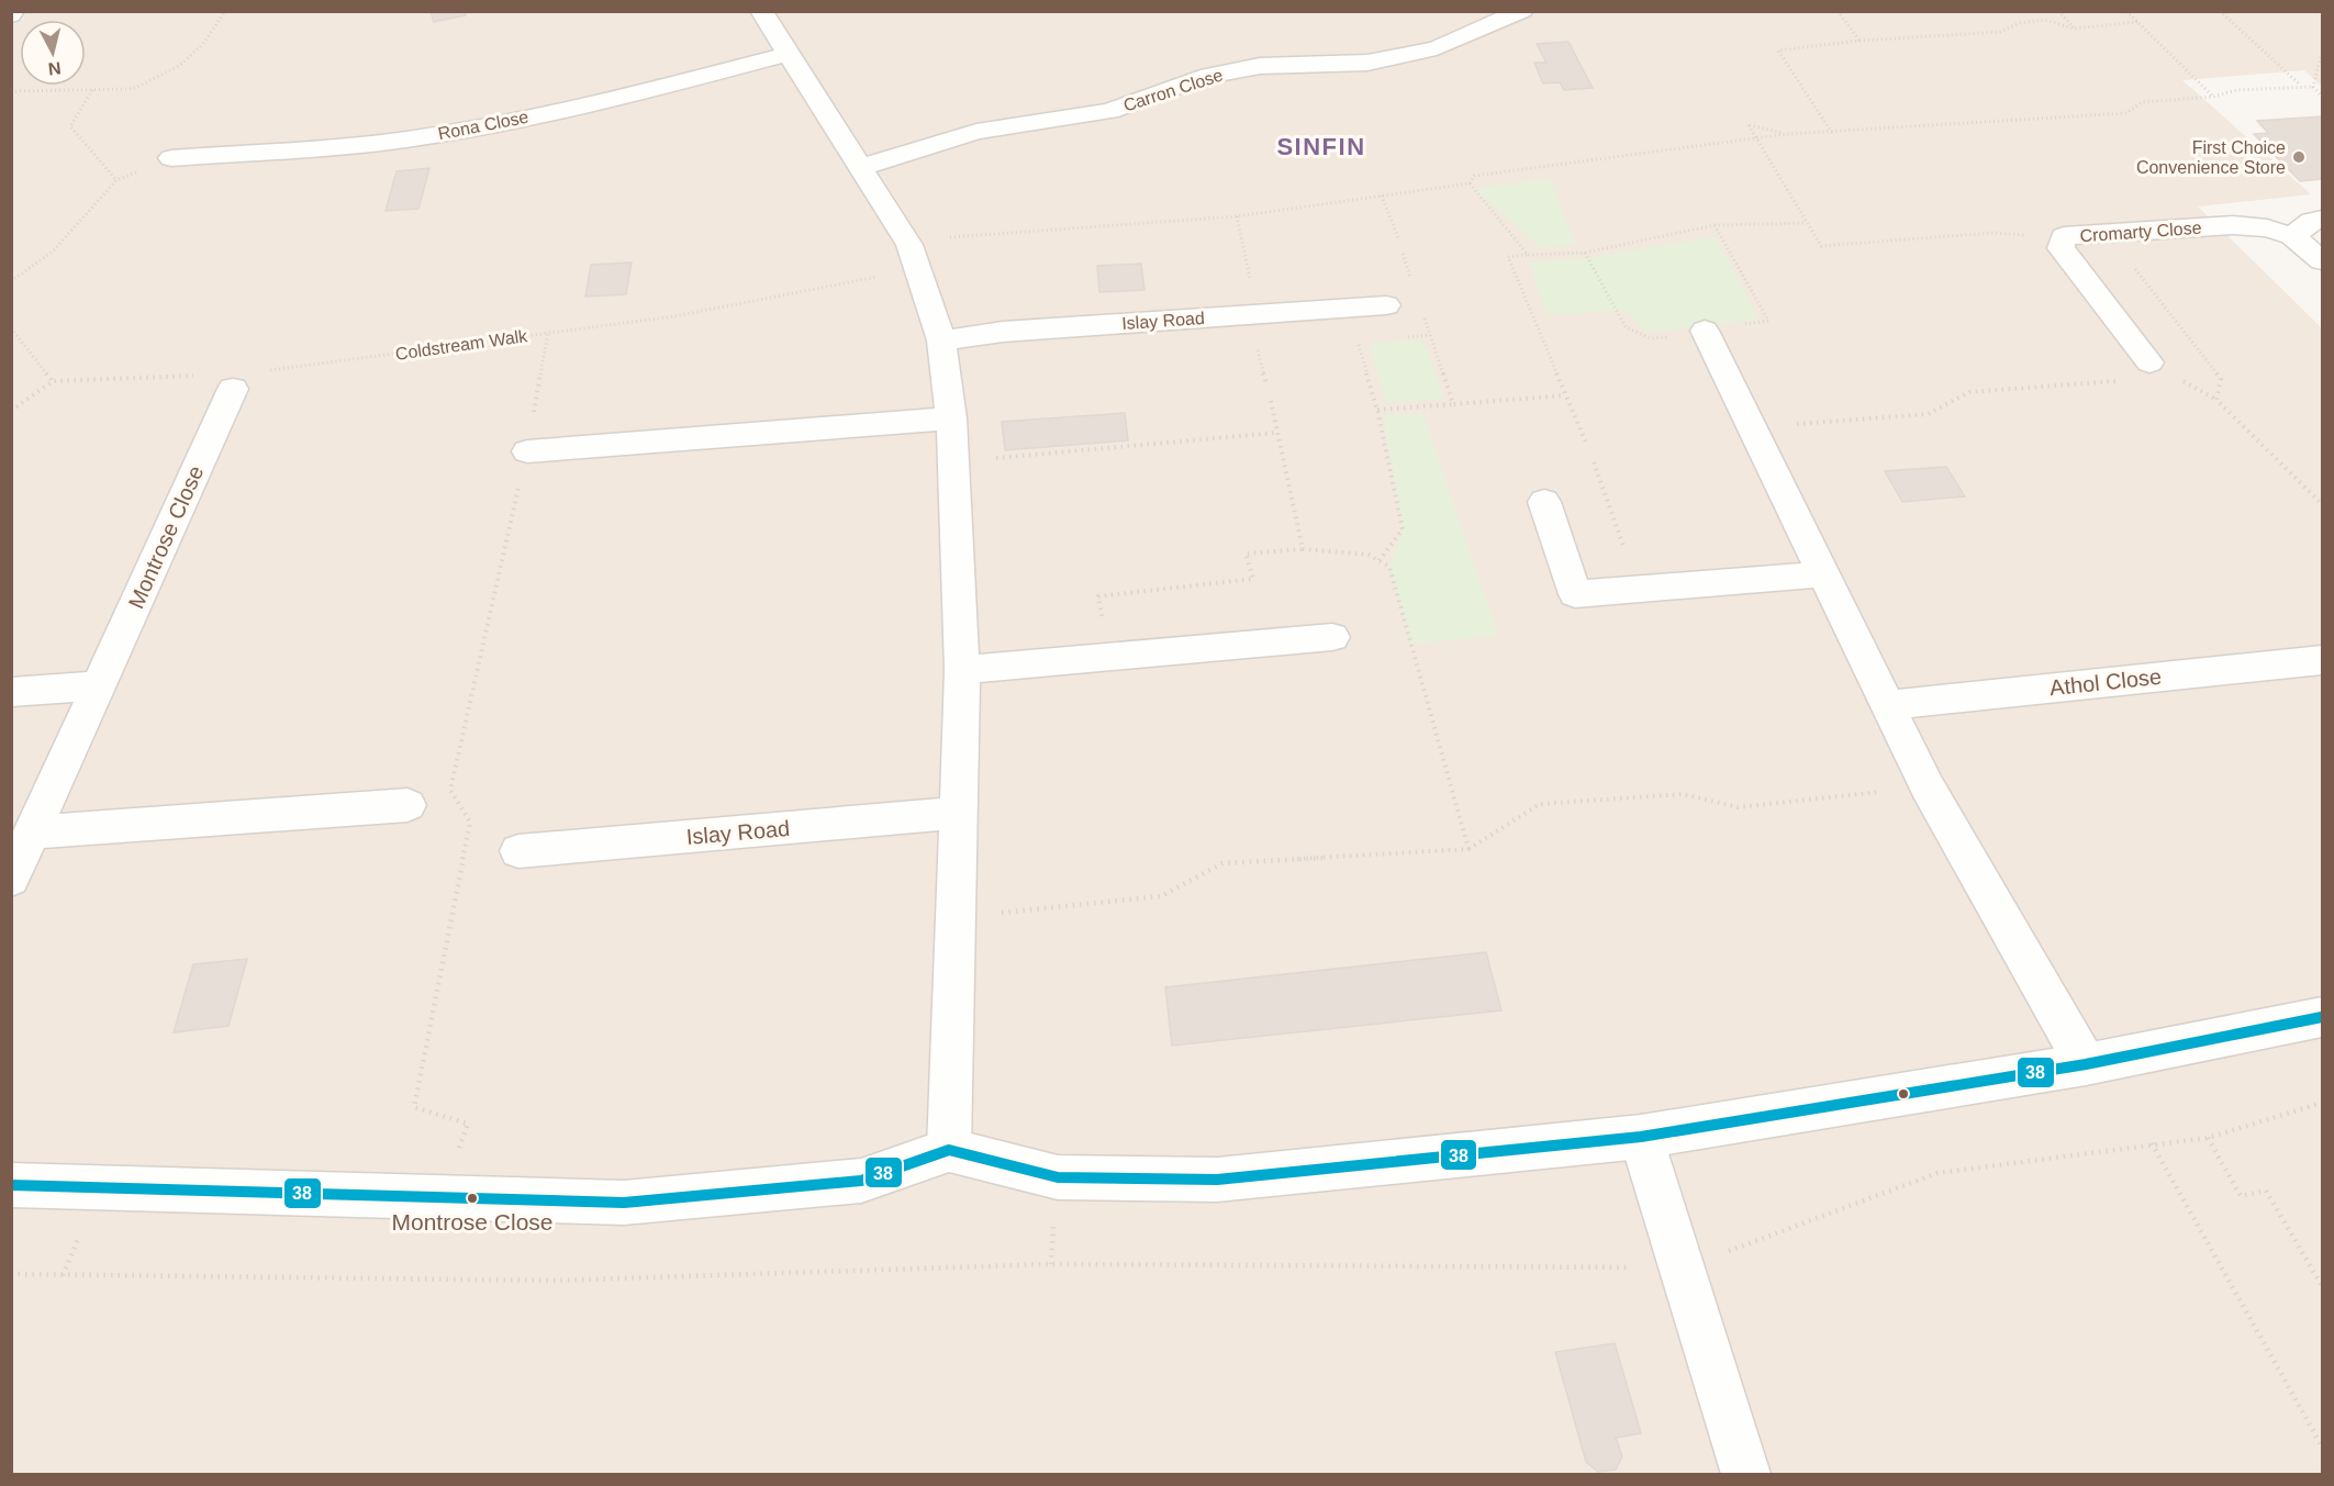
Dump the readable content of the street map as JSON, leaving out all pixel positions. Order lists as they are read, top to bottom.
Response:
{
  "streets": {
    "street": [
      "Carron Close",
      "Rona Close",
      "Cromarty Close",
      "Islay Road",
      "Montrose Close",
      "Athol Close"
    ],
    "path": ["Coldstream Walk"]
  },
  "crossings": [
    ["Coldstream Walk", "Montrose Close"]
  ],
  "districts": ["SINFIN"],
  "places": ["First Choice Convenience Store", "Montrose Close"],
  "lines": ["transit line 38"],
  "north": "bottom"
}
